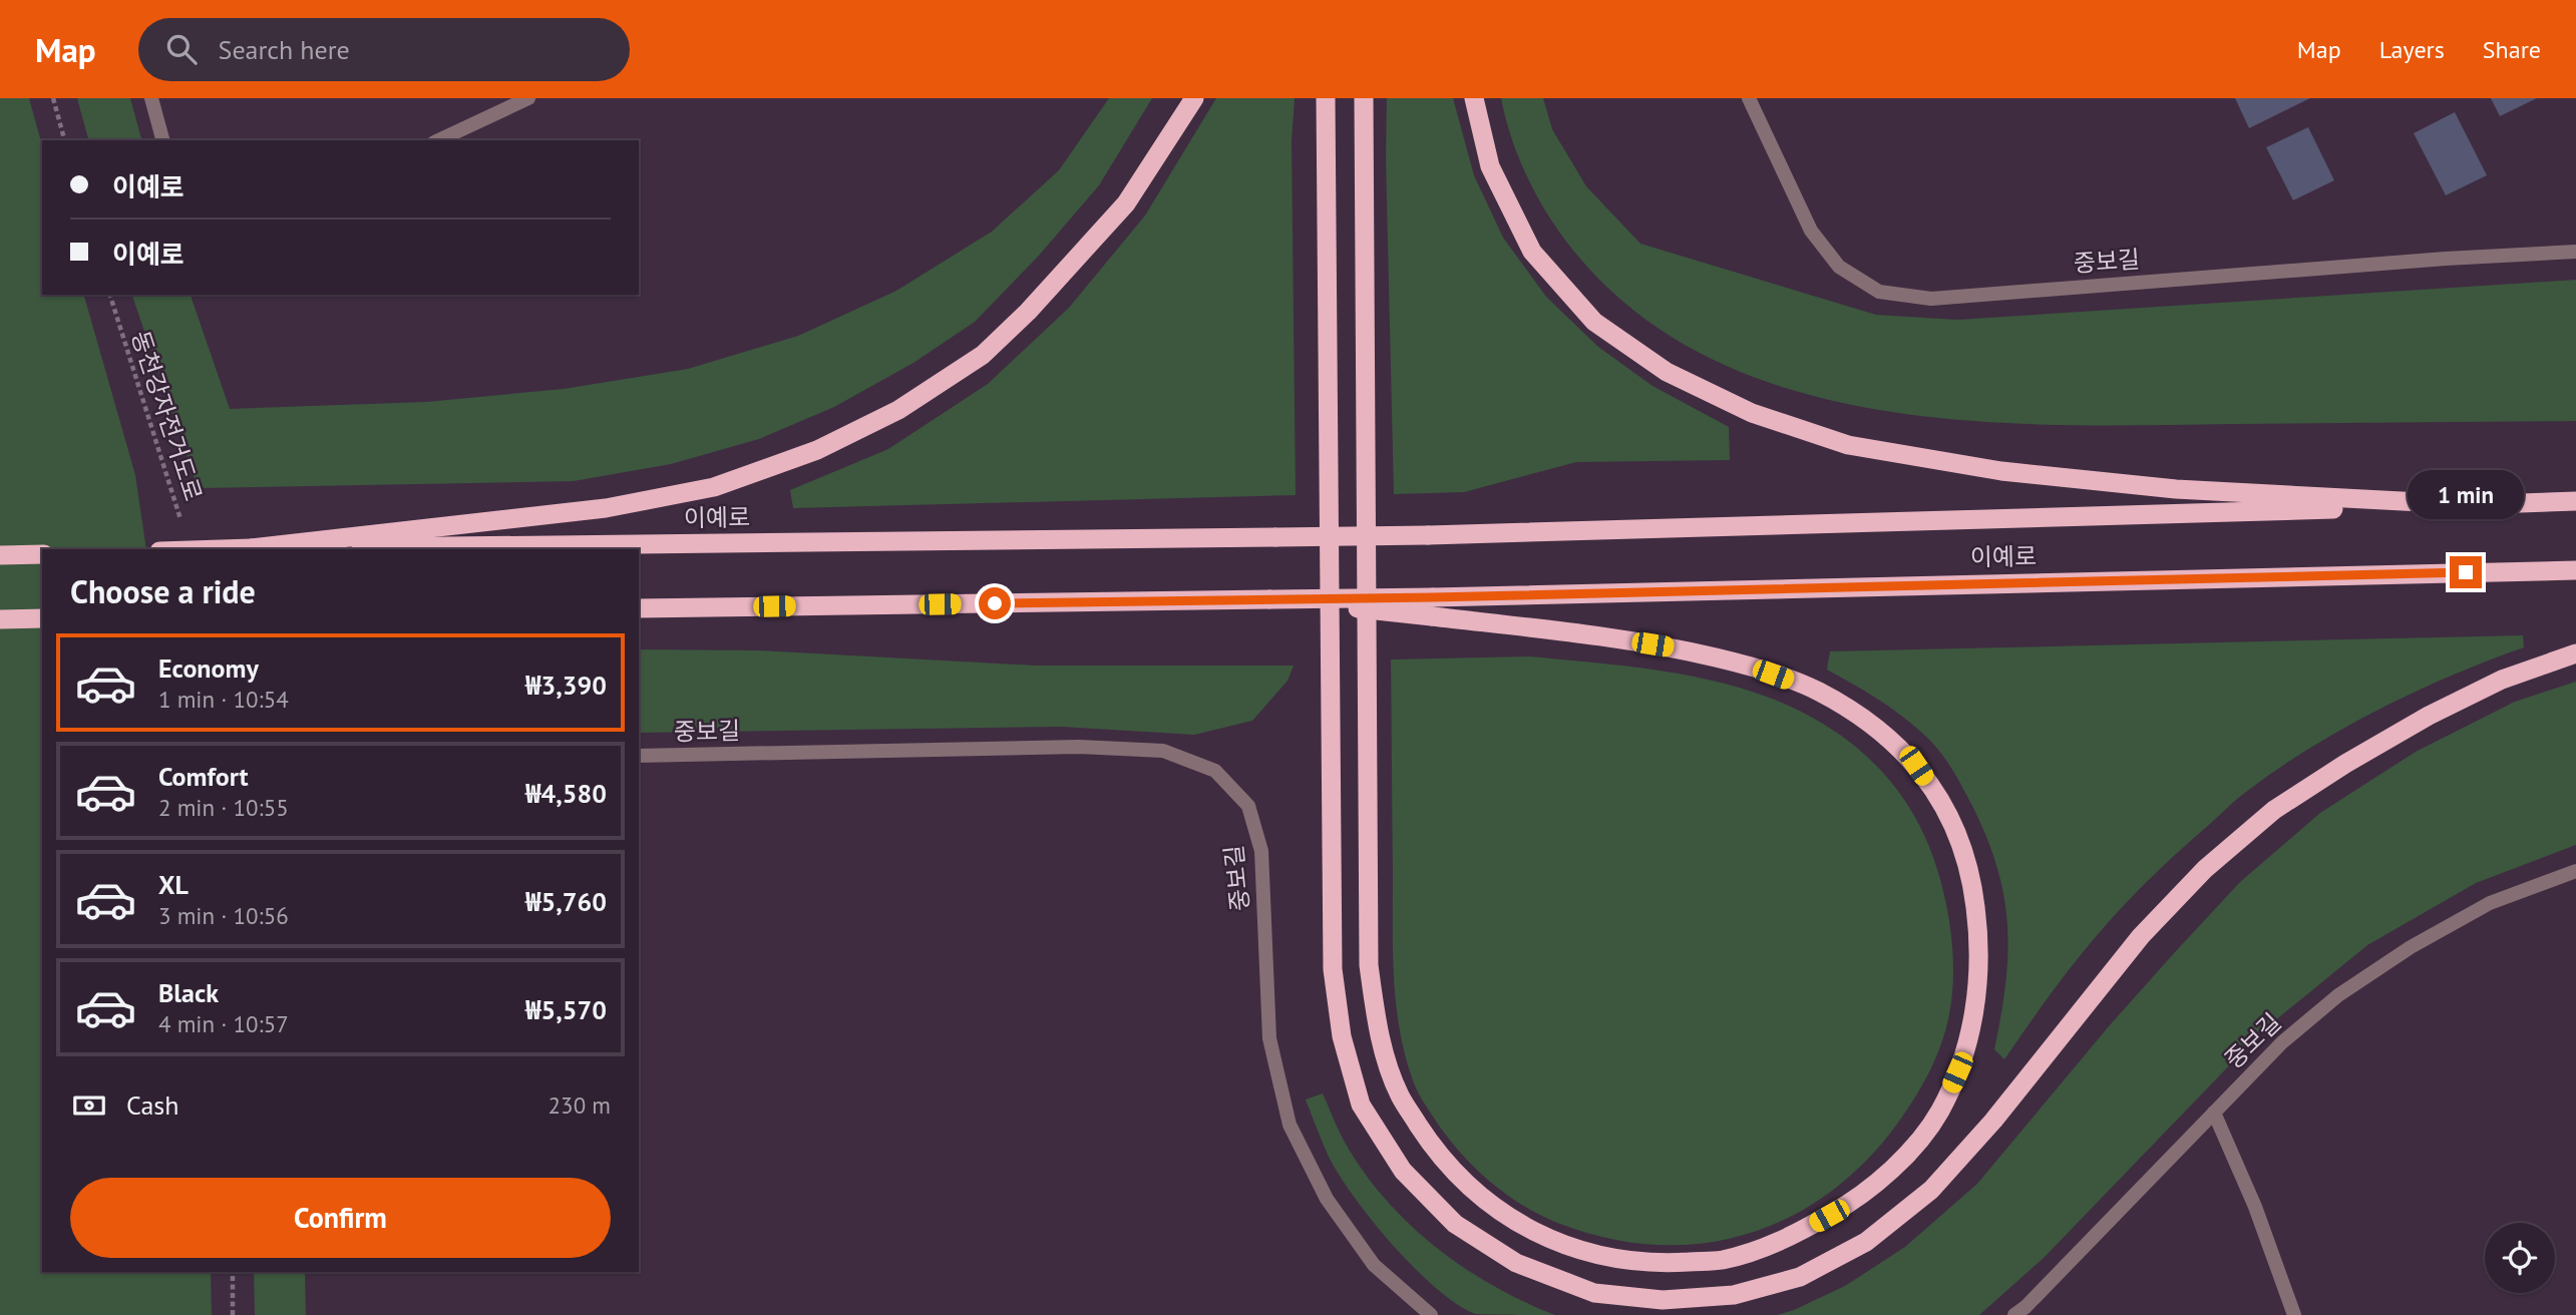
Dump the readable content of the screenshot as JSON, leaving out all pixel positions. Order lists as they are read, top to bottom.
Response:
{
  "streets": {
    "highway": ["이예로"],
    "lane": ["중보길"],
    "path": ["동천강자전거도로"]
  },
  "page": {
    "header": "Map",
    "search": "Search here",
    "nav": ["Map", "Layers", "Share"],
    "banner": ["이예로", "이예로"],
    "bubble": "1 min",
    "heading": "Choose a ride",
    "list": [
      {
        "name": "Economy",
        "note": "1 min · 10:54",
        "value": "₩3,390"
      },
      {
        "name": "Comfort",
        "note": "2 min · 10:55",
        "value": "₩4,580"
      },
      {
        "name": "XL",
        "note": "3 min · 10:56",
        "value": "₩5,760"
      },
      {
        "name": "Black",
        "note": "4 min · 10:57",
        "value": "₩5,570"
      }
    ],
    "pay": ["Cash", "230 m"],
    "buttons": "Confirm"
  }
}
